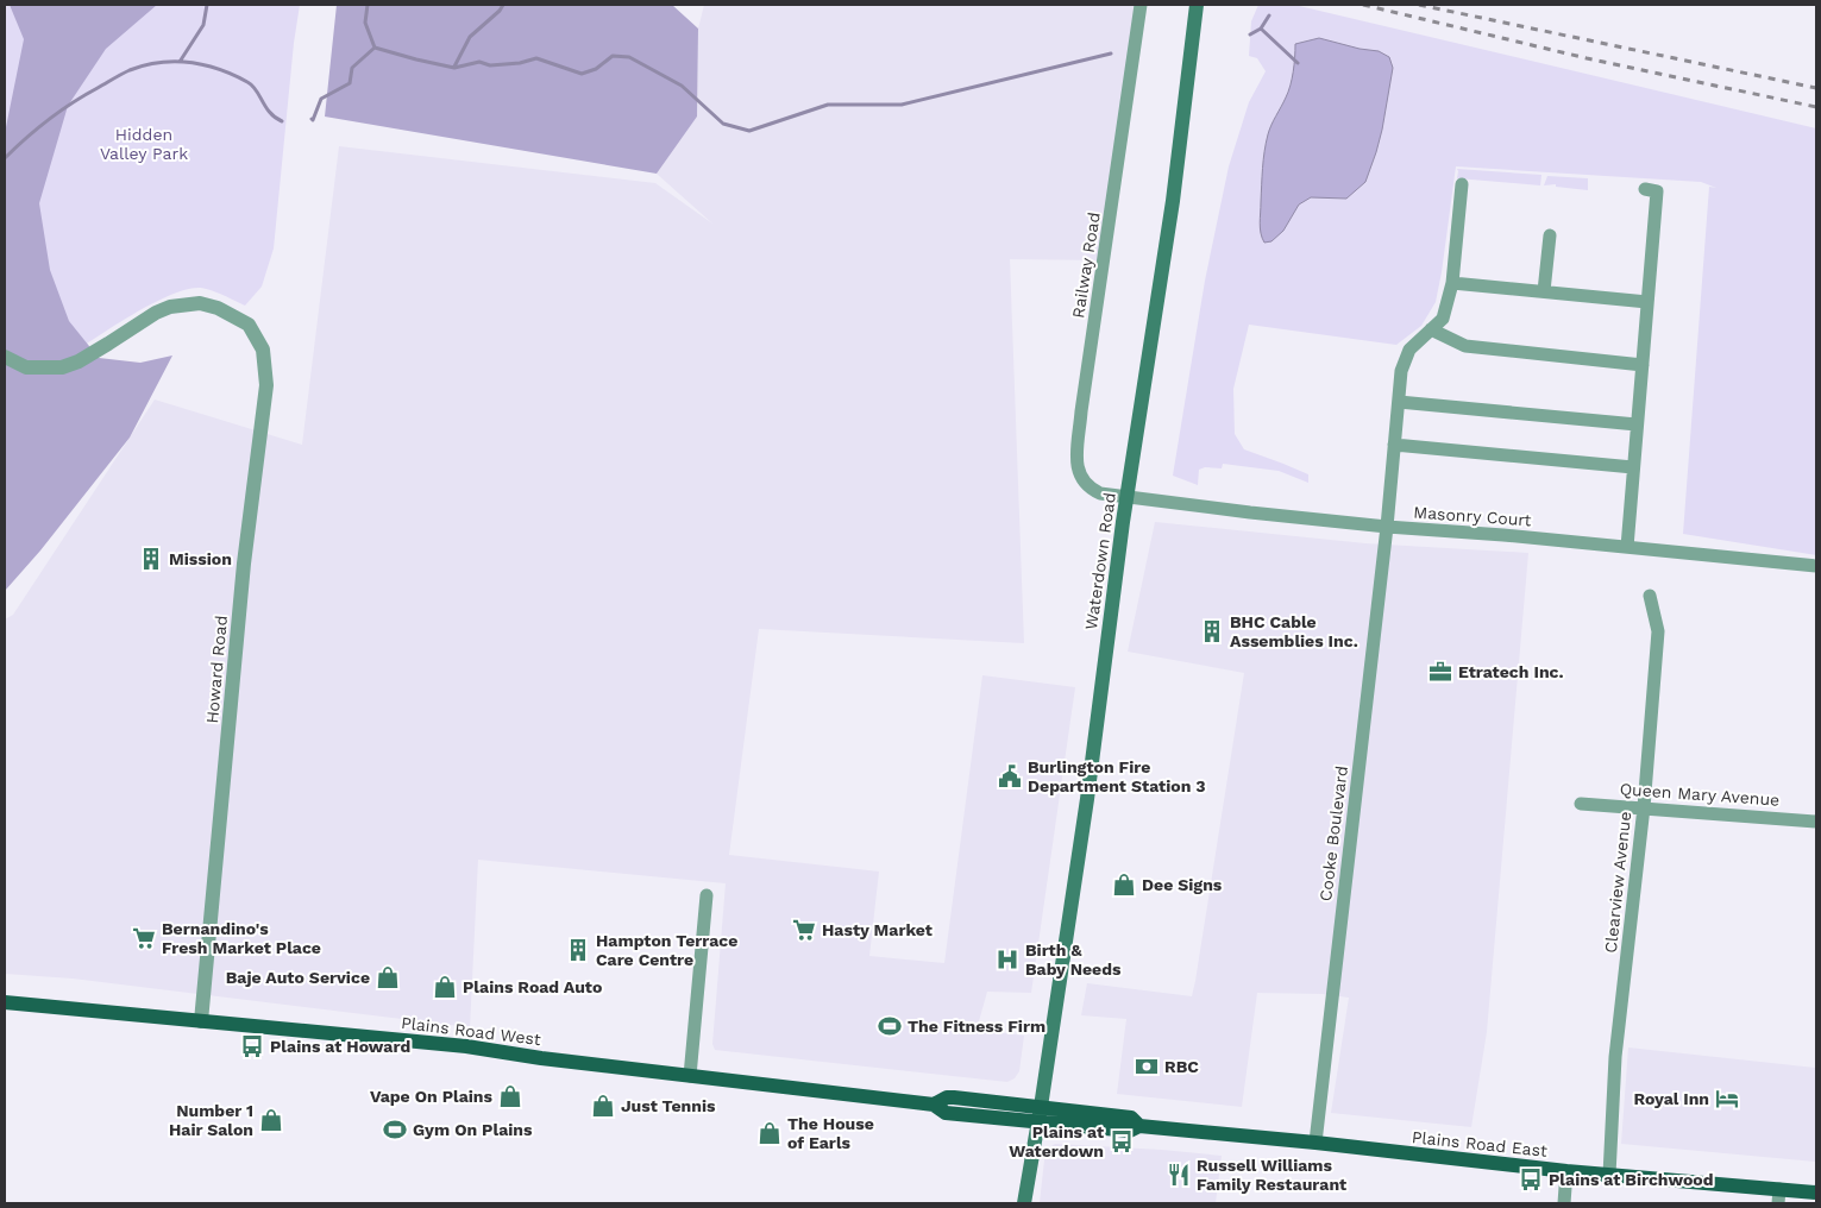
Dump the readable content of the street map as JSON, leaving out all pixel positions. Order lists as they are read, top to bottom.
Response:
{
  "streets": {
    "main road": ["Waterdown Road", "Plains Road West", "Plains Road East"],
    "street": [
      "Railway Road",
      "Masonry Court",
      "Howard Road",
      "Queen Mary Avenue",
      "Cooke Boulevard",
      "Clearview Avenue"
    ]
  },
  "crossings": [
    ["Railway Road", "Masonry Court"],
    ["Railway Road", "Waterdown Road"],
    ["Masonry Court", "Waterdown Road"],
    ["Masonry Court", "Cooke Boulevard"],
    ["Waterdown Road", "Plains Road West"],
    ["Waterdown Road", "Plains Road East"],
    ["Howard Road", "Plains Road West"],
    ["Queen Mary Avenue", "Clearview Avenue"],
    ["Cooke Boulevard", "Plains Road East"],
    ["Clearview Avenue", "Plains Road East"],
    ["Plains Road West", "Plains Road East"]
  ],
  "parks": ["Hidden Valley Park"],
  "places": {
    "building": ["Mission", "BHC Cable Assemblies Inc.", "Hampton Terrace Care Centre"],
    "office": ["Etratech Inc."],
    "public building": ["Burlington Fire Department Station 3"],
    "shop": [
      "Dee Signs",
      "Baje Auto Service",
      "Plains Road Auto",
      "Vape On Plains",
      "Just Tennis",
      "Number 1 Hair Salon",
      "The House of Earls"
    ],
    "supermarket": ["Hasty Market", "Bernandino's Fresh Market Place"],
    "hospital": ["Birth & Baby Needs"],
    "sports": ["The Fitness Firm", "Gym On Plains"],
    "bus stop": ["Plains at Howard", "Plains at Waterdown", "Plains at Birchwood"],
    "bank": ["RBC"],
    "hotel": ["Royal Inn"],
    "restaurant": ["Russell Williams Family Restaurant"]
  }
}
